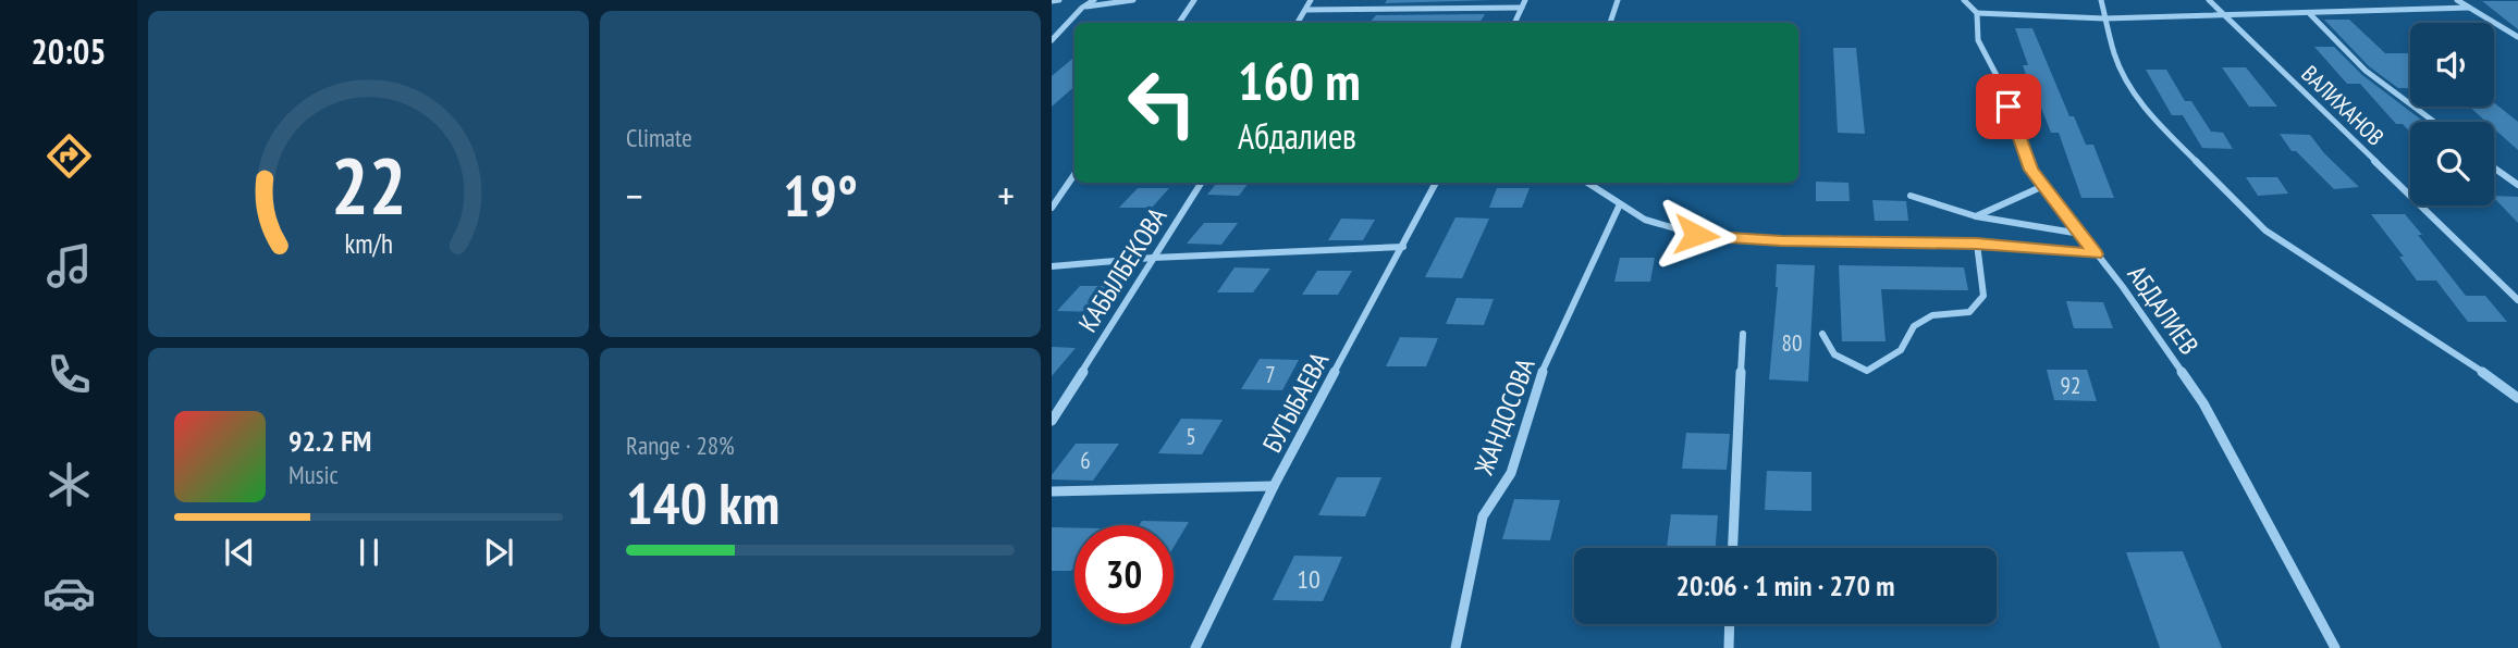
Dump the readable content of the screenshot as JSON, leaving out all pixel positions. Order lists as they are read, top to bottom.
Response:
{
  "streets": {
    "street": [
      "ВАЛИХАНОВ",
      "КАБЫЛБЕКОВА",
      "АБДАЛИЕВ",
      "БУГЫБАЕВА",
      "ЖАНДОСОВА"
    ]
  },
  "house_numbers": [
    "80",
    "7",
    "92",
    "5",
    "6",
    "10"
  ],
  "page": {
    "tabs": "20:05",
    "tile": [
      "Climate",
      ["Range · 28%", "140 km"]
    ],
    "turn": ["160 m", "Абдалиев"],
    "heat": ["−", "19°", "+"],
    "song": ["92.2 FM", "Music"],
    "limit": "30",
    "trip": "20:06 · 1 min · 270 m",
    "gauge": ["22", "km/h"]
  }
}
